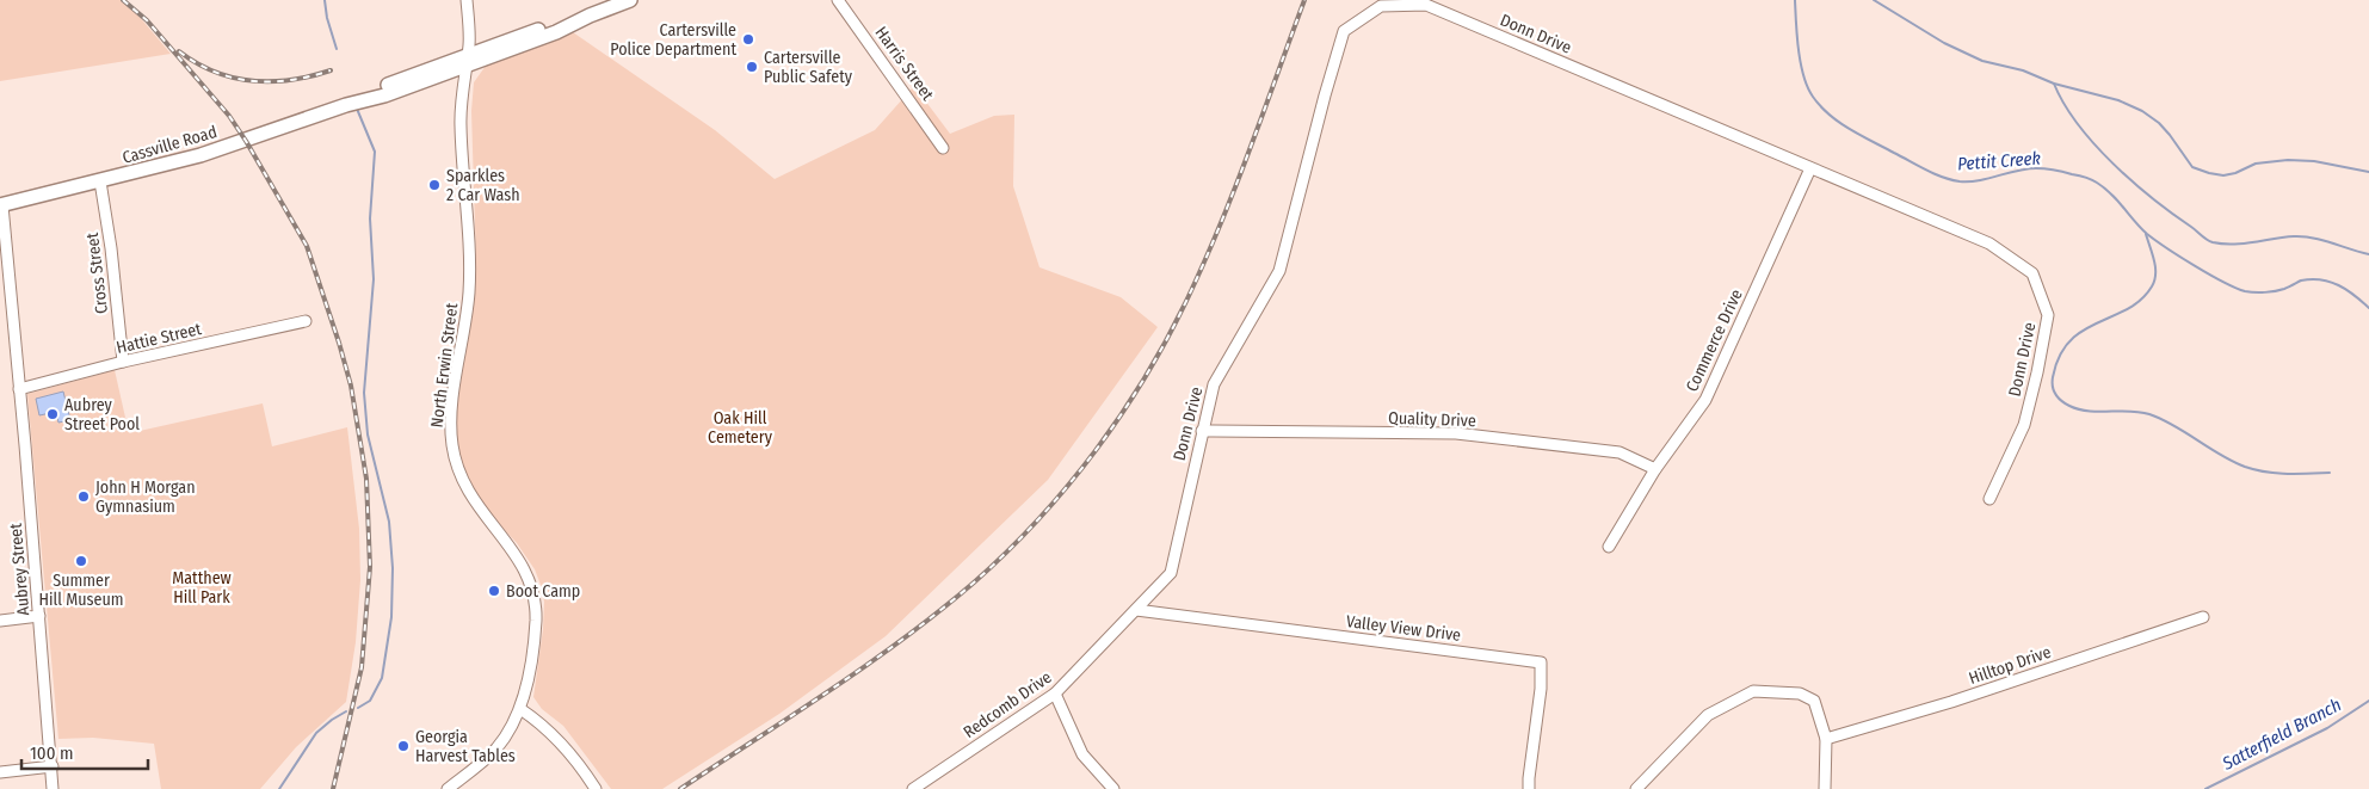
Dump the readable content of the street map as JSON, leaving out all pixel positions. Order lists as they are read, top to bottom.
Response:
{
  "streets": {
    "main road": ["Cassville Road"],
    "street": [
      "Donn Drive",
      "Harris Street",
      "Cross Street",
      "Hattie Street",
      "Commerce Drive",
      "North Erwin Street",
      "Quality Drive",
      "Aubrey Street",
      "Valley View Drive",
      "Hilltop Drive",
      "Redcomb Drive"
    ]
  },
  "crossings": [
    ["Donn Drive", "Commerce Drive"],
    ["Donn Drive", "Quality Drive"],
    ["Donn Drive", "Valley View Drive"],
    ["Donn Drive", "Redcomb Drive"],
    ["Cassville Road", "Cross Street"],
    ["Cassville Road", "North Erwin Street"],
    ["Cassville Road", "Aubrey Street"],
    ["Cross Street", "Hattie Street"],
    ["Hattie Street", "Aubrey Street"],
    ["Commerce Drive", "Quality Drive"],
    ["Valley View Drive", "Redcomb Drive"]
  ],
  "water": ["Pettit Creek", "Satterfield Branch"],
  "parks": ["Oak Hill Cemetery", "Matthew Hill Park"],
  "places": [
    "Cartersville Police Department",
    "Cartersville Public Safety",
    "Sparkles 2 Car Wash",
    "Aubrey Street Pool",
    "John H Morgan Gymnasium",
    "Summer Hill Museum",
    "Boot Camp",
    "Georgia Harvest Tables"
  ],
  "scale_bar": "100 m"
}
